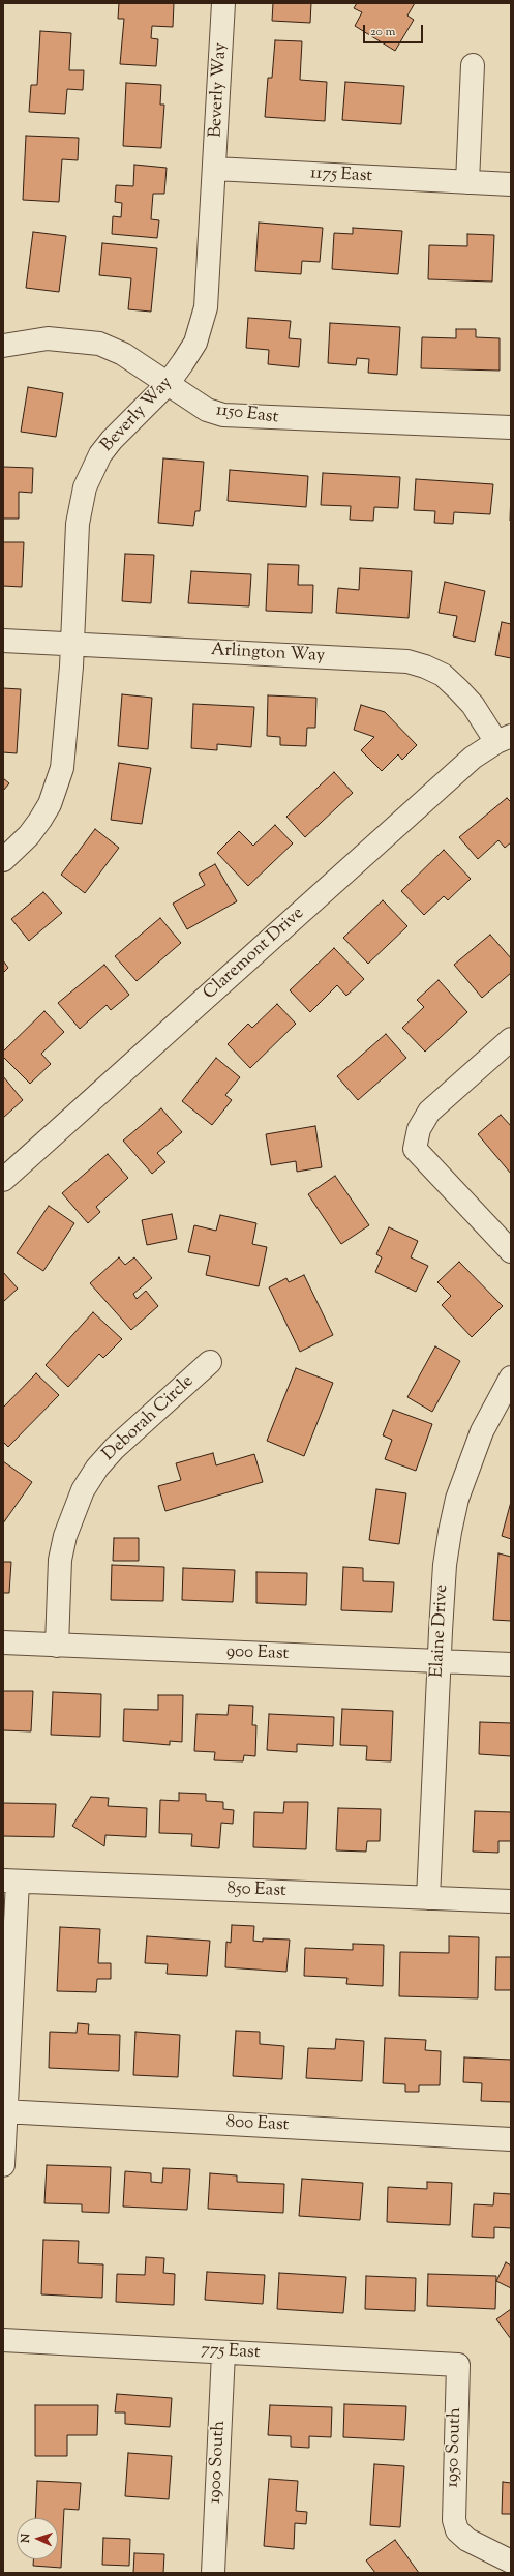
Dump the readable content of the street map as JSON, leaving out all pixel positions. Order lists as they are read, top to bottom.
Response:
{
  "streets": {
    "street": [
      "Beverly Way",
      "1175 East",
      "1150 East",
      "Arlington Way",
      "Claremont Drive",
      "Deborah Circle",
      "Elaine Drive",
      "900 East",
      "850 East",
      "800 East",
      "775 East",
      "1950 South",
      "1900 South"
    ]
  },
  "crossings": [
    ["Beverly Way", "1175 East"],
    ["Beverly Way", "1150 East"],
    ["Beverly Way", "Arlington Way"],
    ["Arlington Way", "Claremont Drive"],
    ["Deborah Circle", "900 East"],
    ["Elaine Drive", "900 East"],
    ["Elaine Drive", "850 East"],
    ["775 East", "1950 South"],
    ["775 East", "1900 South"]
  ],
  "scale_bar": "20 m",
  "north": "left"
}
